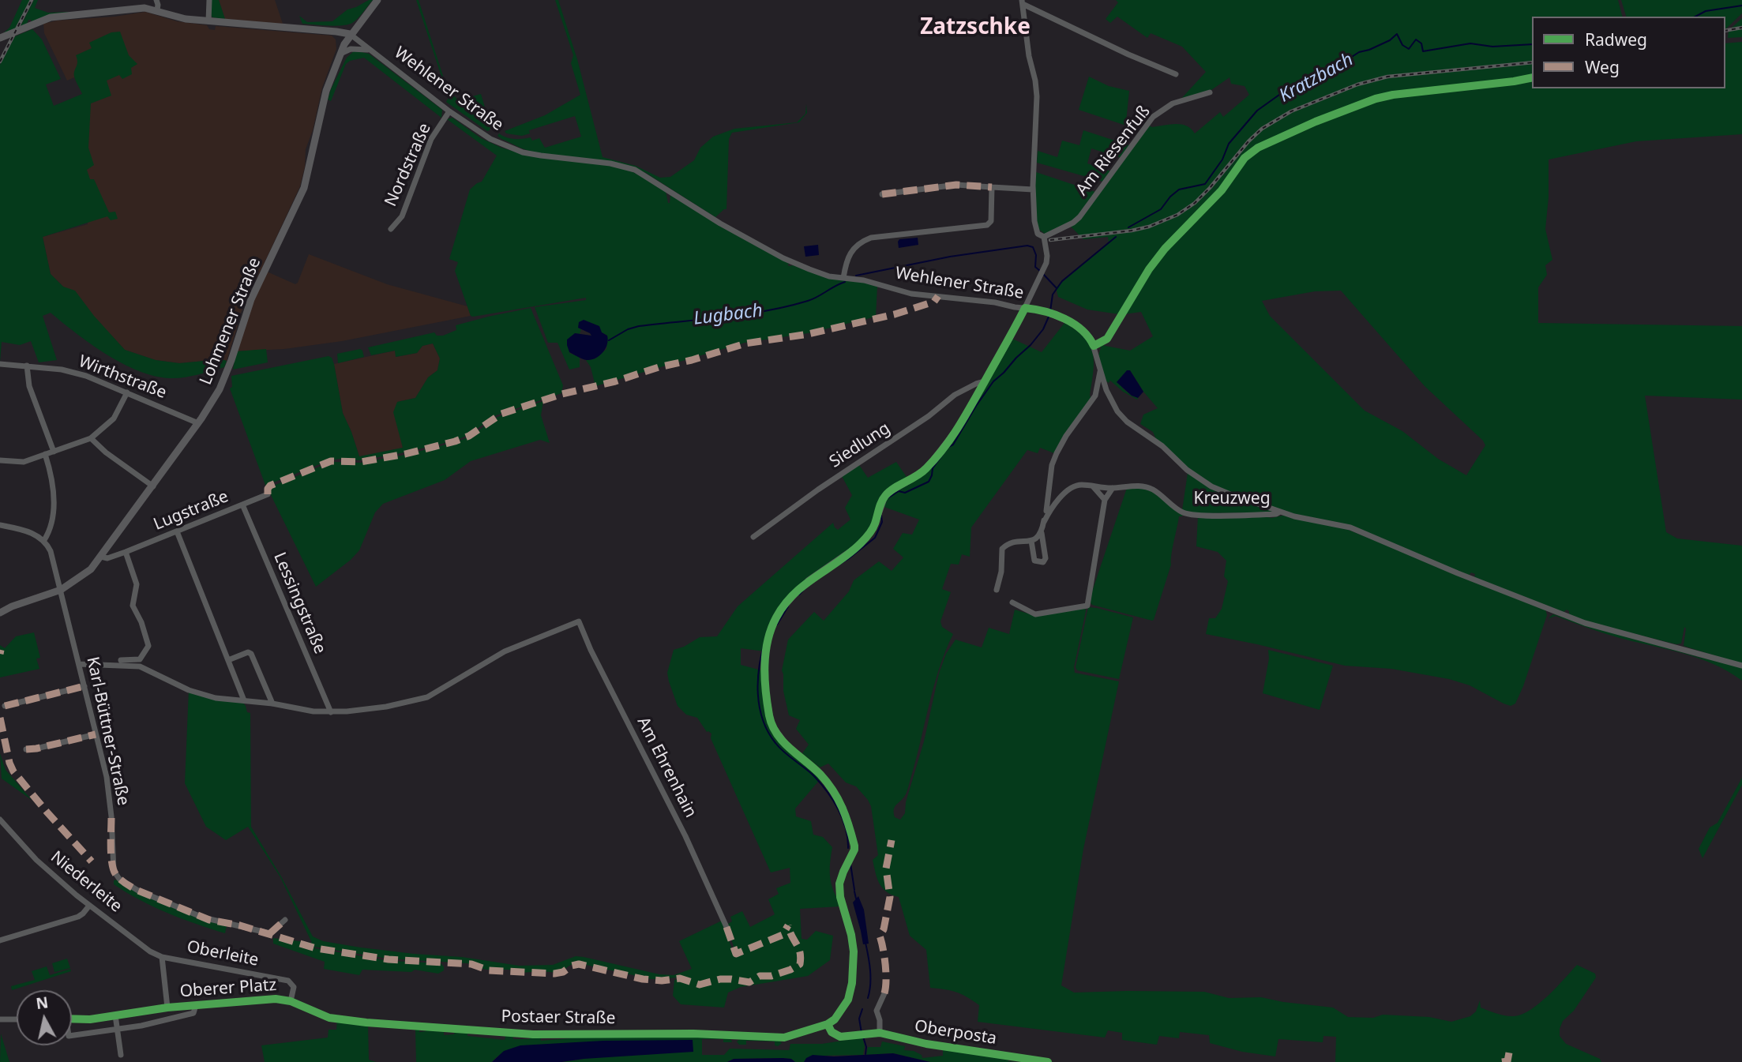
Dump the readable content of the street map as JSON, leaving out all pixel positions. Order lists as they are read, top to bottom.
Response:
{
  "streets": {
    "main road": ["Lohmener Straße"],
    "street": [
      "Wehlener Straße",
      "Am Riesenfuß",
      "Nordstraße",
      "Wirthstraße",
      "Siedlung",
      "Kreuzweg",
      "Lugstraße",
      "Lessingstraße",
      "Karl-Büttner-Straße",
      "Am Ehrenhain",
      "Niederleite",
      "Oberleite",
      "Oberer Platz",
      "Postaer Straße",
      "Oberposta"
    ]
  },
  "crossings": [
    ["Wehlener Straße", "Nordstraße"],
    ["Wehlener Straße", "Lohmener Straße"],
    ["Wehlener Straße", "Kreuzweg"],
    ["Lohmener Straße", "Wirthstraße"],
    ["Lohmener Straße", "Lugstraße"],
    ["Lohmener Straße", "Karl-Büttner-Straße"],
    ["Lugstraße", "Lessingstraße"],
    ["Lessingstraße", "Am Ehrenhain"],
    ["Niederleite", "Oberleite"],
    ["Oberleite", "Oberer Platz"],
    ["Oberleite", "Postaer Straße"],
    ["Oberer Platz", "Postaer Straße"],
    ["Postaer Straße", "Oberposta"]
  ],
  "districts": ["Zatzschke"],
  "water": ["Kratzbach", "Lugbach"],
  "legend": ["Radweg", "Weg"],
  "north": "top"
}
